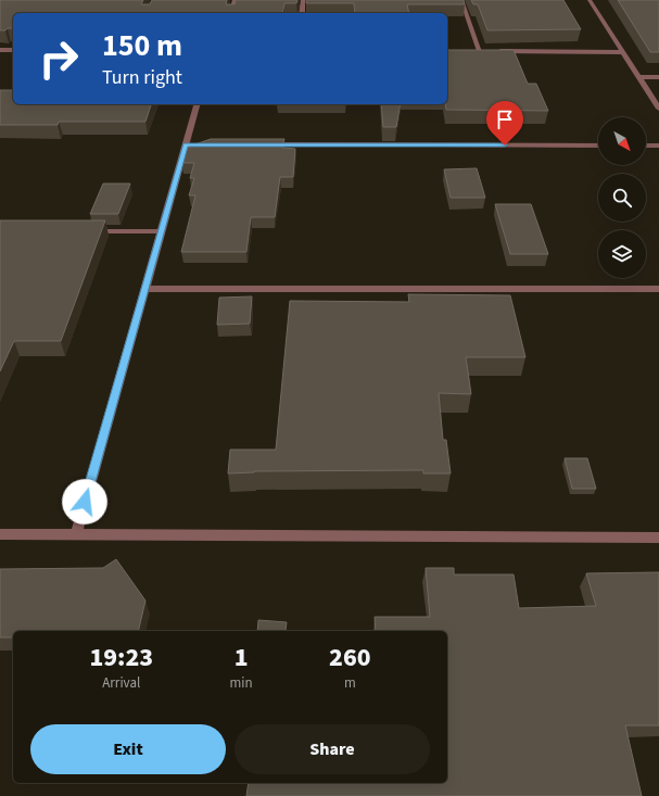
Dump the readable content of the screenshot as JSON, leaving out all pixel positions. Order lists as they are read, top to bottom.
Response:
{
  "north": "bottom right",
  "page": {
    "turn": ["150 m", "Turn right"],
    "eta": [
      "19:23",
      "Arrival",
      "1",
      "min",
      "260",
      "m"
    ],
    "buttons": ["Exit", "Share"]
  }
}
